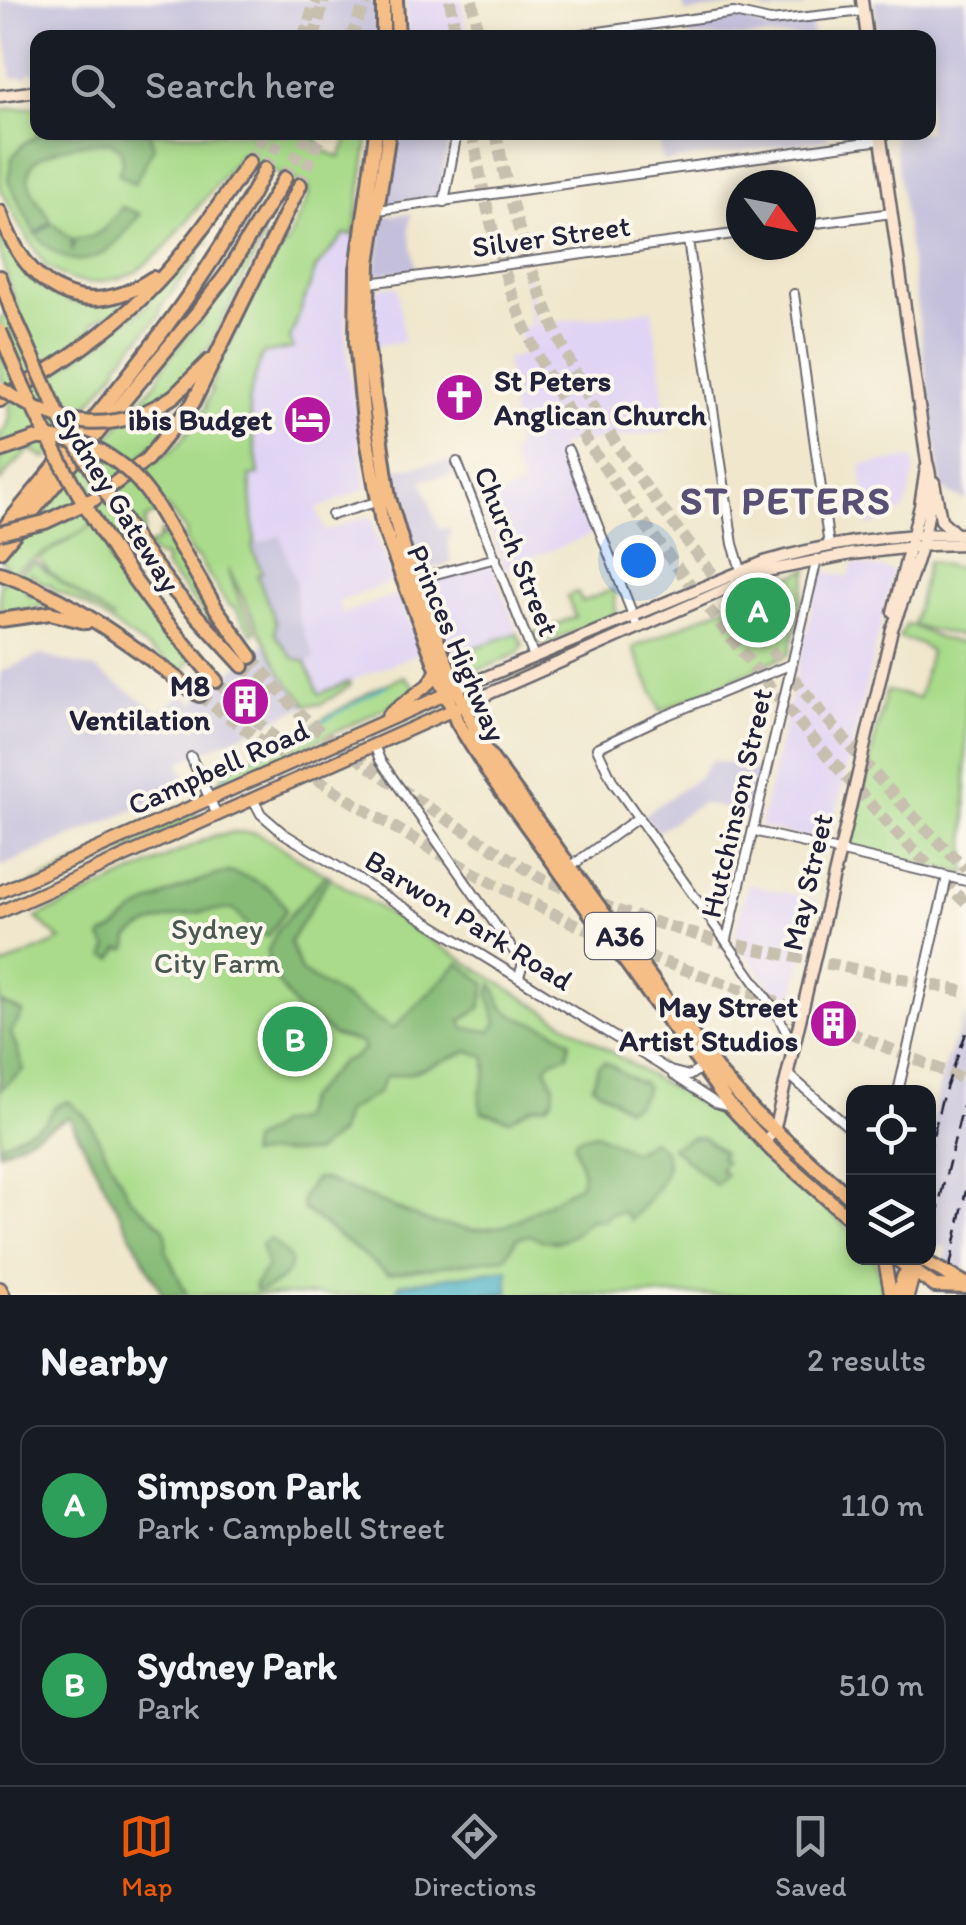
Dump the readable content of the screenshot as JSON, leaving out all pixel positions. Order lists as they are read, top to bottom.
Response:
{
  "streets": {
    "highway": ["Sydney Gateway", "Princes Highway", "A36"],
    "main road": ["Campbell Road", "May Street"],
    "street": [
      "Silver Street",
      "Church Street",
      "Hutchinson Street",
      "Barwon Park Road"
    ]
  },
  "crossings": [
    ["Silver Street", "Princes Highway"],
    ["Princes Highway", "Campbell Road"],
    ["Princes Highway", "May Street"],
    ["Princes Highway", "Barwon Park Road"],
    ["Princes Highway", "A36"],
    ["Campbell Road", "Barwon Park Road"],
    ["May Street", "A36"]
  ],
  "districts": ["ST PETERS"],
  "parks": ["Sydney City Farm"],
  "places": {
    "church": ["St Peters Anglican Church"],
    "hotel": ["ibis Budget"],
    "building": ["M8 Ventilation", "May Street Artist Studios"]
  },
  "north": "bottom right",
  "page": {
    "search": "Search here",
    "pins": ["A", "B"],
    "heading": ["Nearby", "2 results"],
    "list": [
      {
        "mark": "A",
        "name": "Simpson Park",
        "note": "Park · Campbell Street",
        "value": "110 m"
      },
      {
        "mark": "B",
        "name": "Sydney Park",
        "note": "Park",
        "value": "510 m"
      }
    ],
    "nav": ["Map", "Directions", "Saved"]
  }
}
